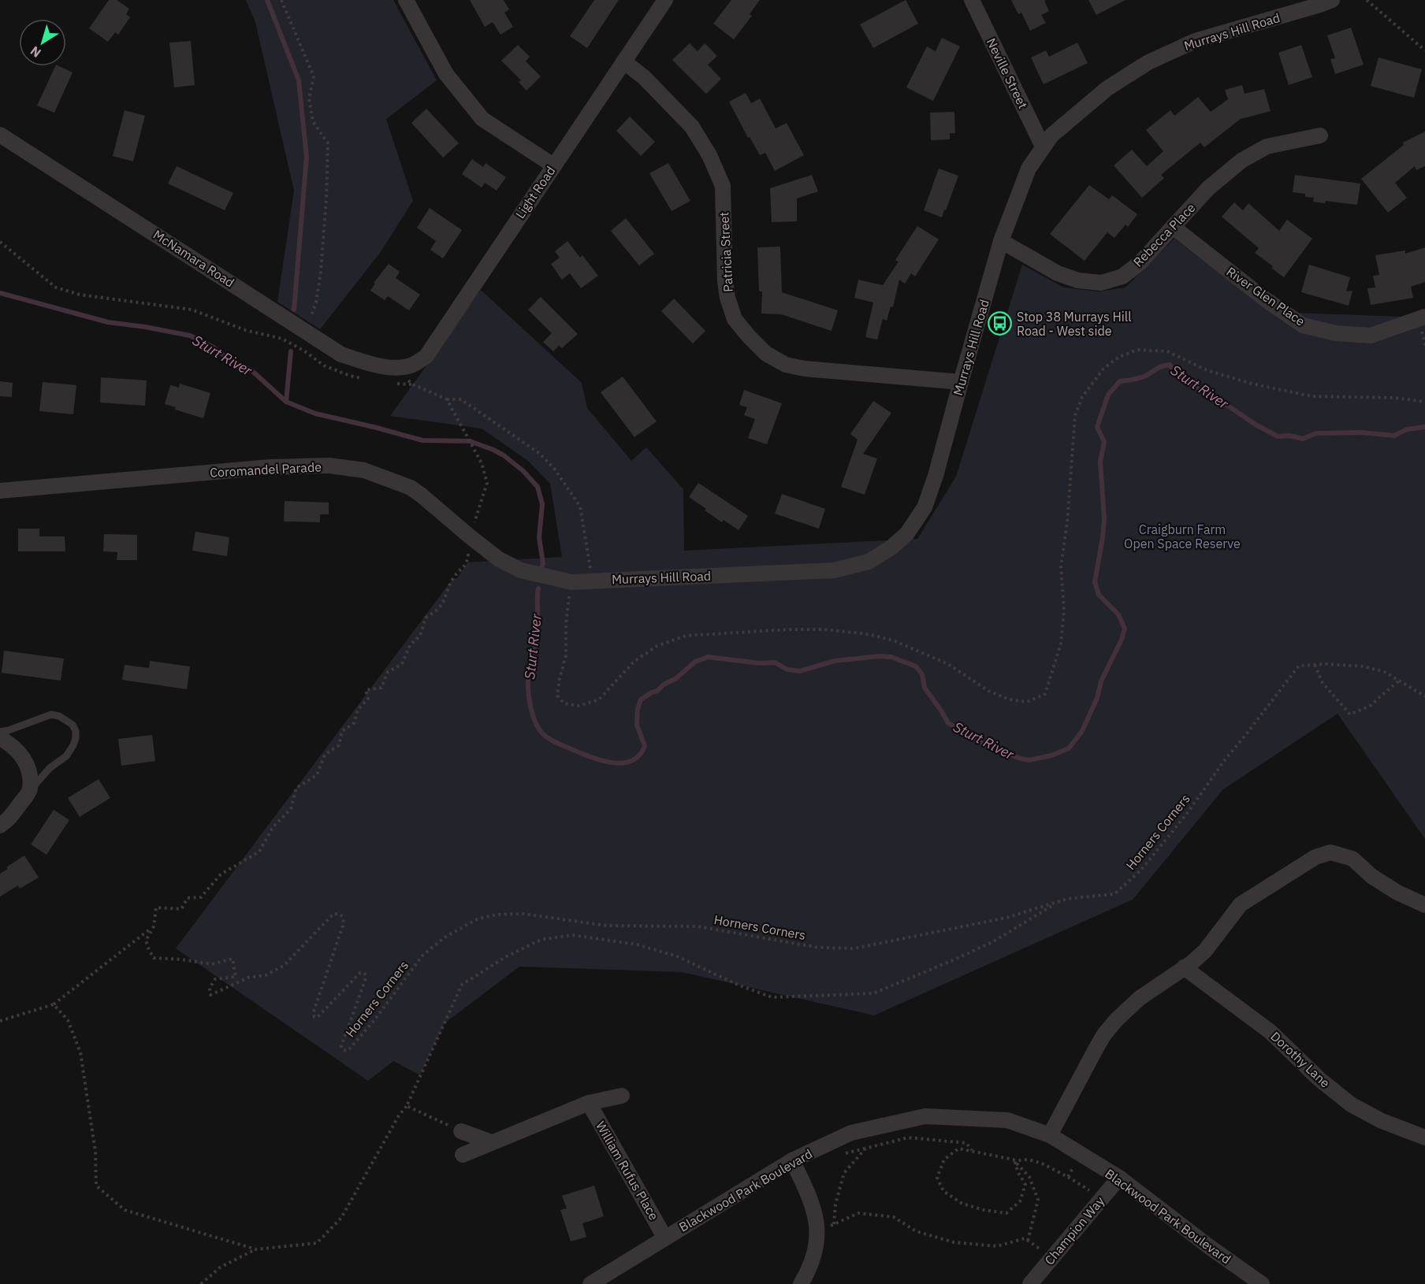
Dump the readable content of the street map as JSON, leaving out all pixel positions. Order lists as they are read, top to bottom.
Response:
{
  "streets": {
    "street": [
      "Murrays Hill Road",
      "Neville Street",
      "Light Road",
      "Rebecca Place",
      "Patricia Street",
      "McNamara Road",
      "River Glen Place",
      "Coromandel Parade",
      "Dorothy Lane",
      "William Rufus Place",
      "Blackwood Park Boulevard",
      "Champion Way"
    ],
    "path": ["Horners Corners"]
  },
  "crossings": [
    ["Murrays Hill Road", "Neville Street"],
    ["Murrays Hill Road", "Rebecca Place"],
    ["Murrays Hill Road", "Patricia Street"],
    ["Murrays Hill Road", "Coromandel Parade"],
    ["Light Road", "Patricia Street"],
    ["Light Road", "McNamara Road"],
    ["Rebecca Place", "River Glen Place"],
    ["Coromandel Parade", "Horners Corners"],
    ["William Rufus Place", "Blackwood Park Boulevard"],
    ["Blackwood Park Boulevard", "Champion Way"]
  ],
  "water": ["Sturt River"],
  "parks": ["Craigburn Farm Open Space Reserve"],
  "places": {
    "bus stop": ["Stop 38 Murrays Hill Road - West side"]
  },
  "north": "bottom left"
}
